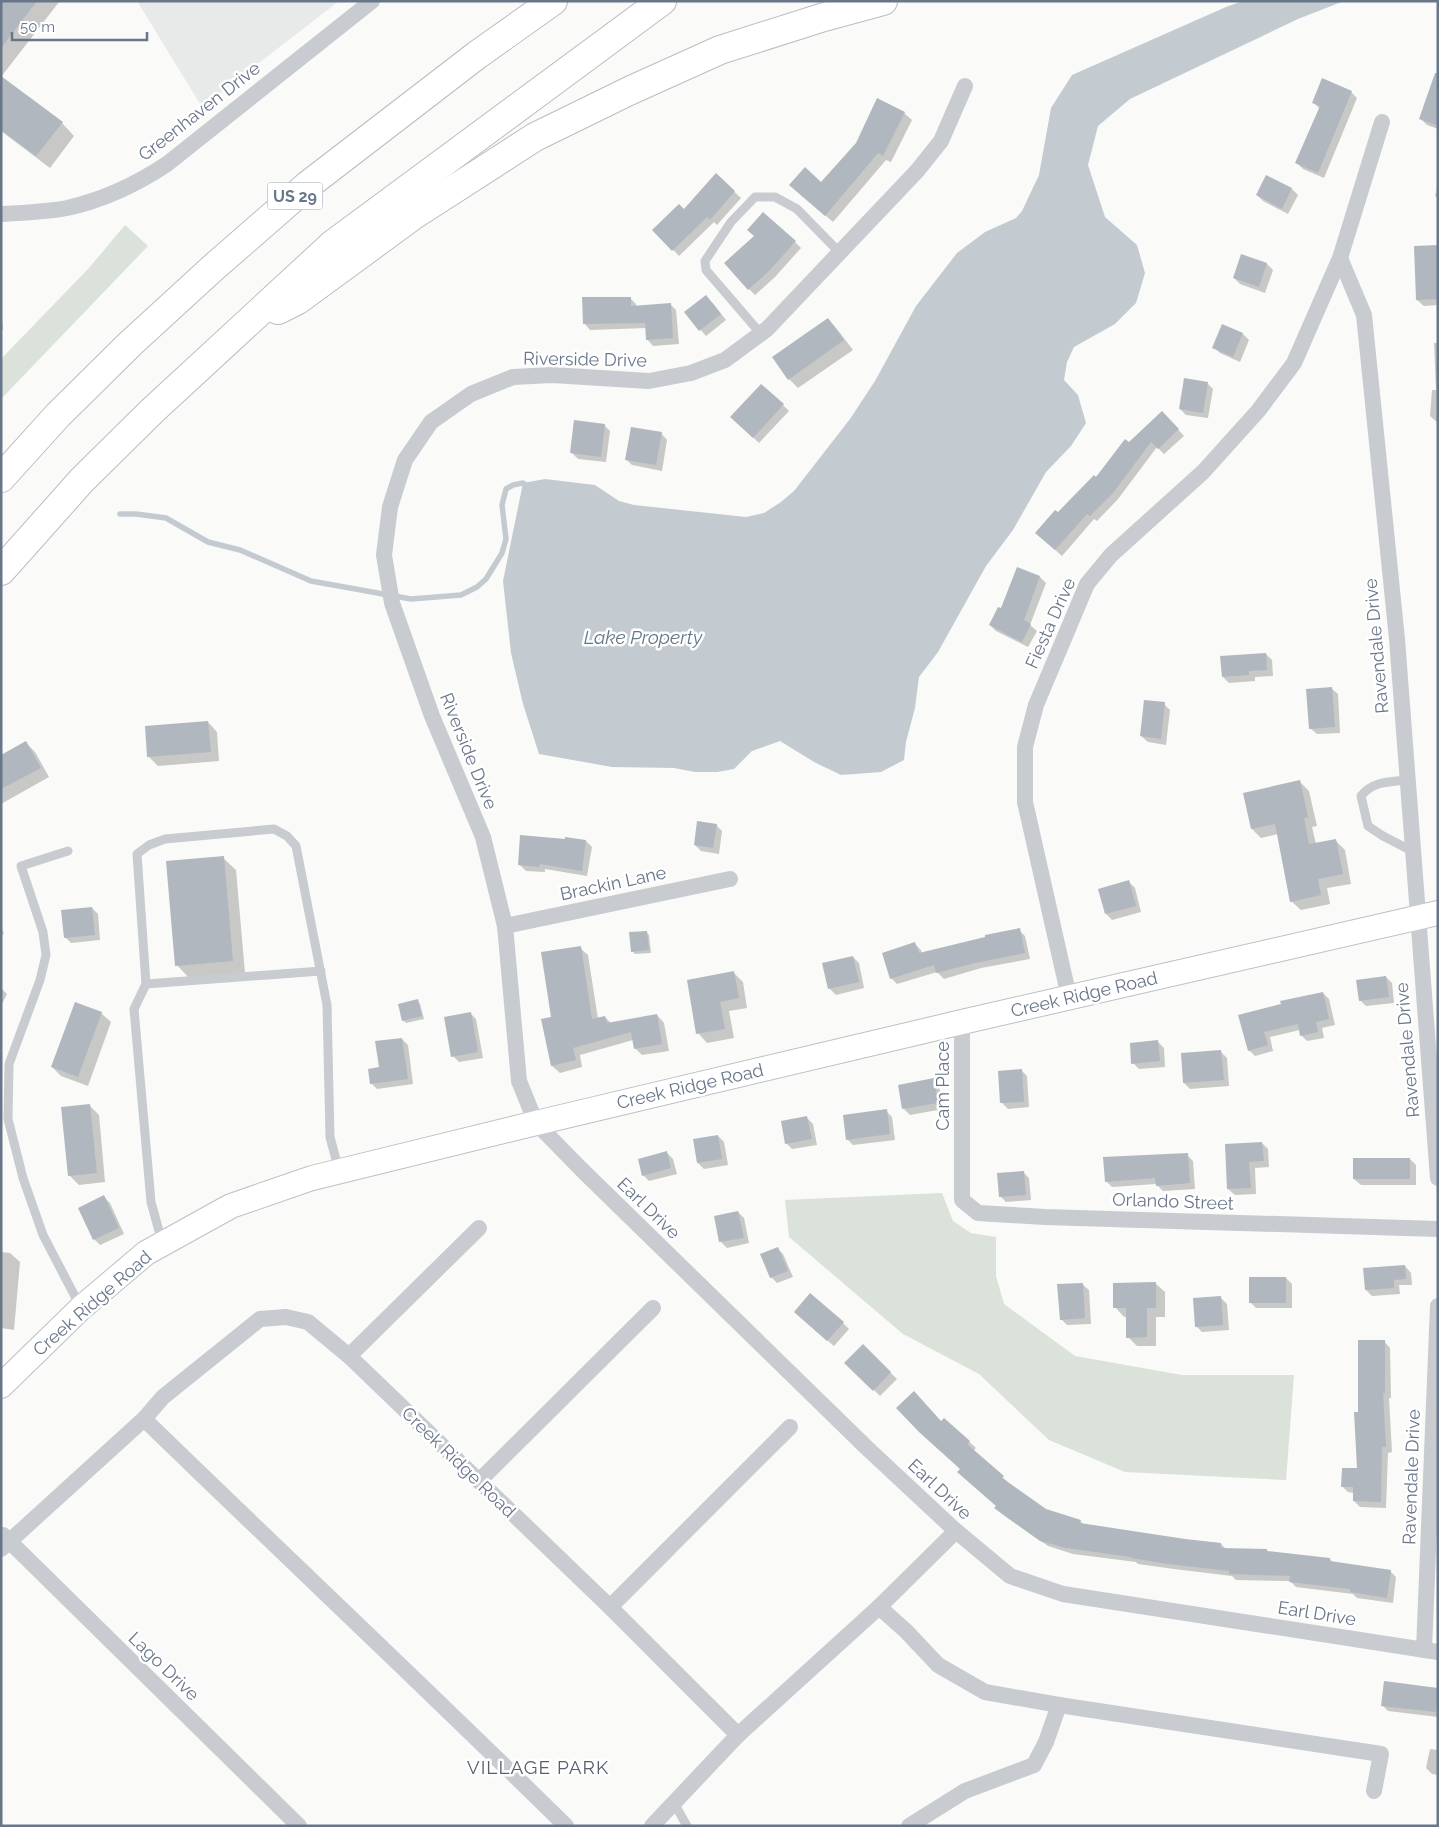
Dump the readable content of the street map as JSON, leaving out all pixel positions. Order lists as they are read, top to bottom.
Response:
{
  "streets": {
    "highway": ["US 29"],
    "main road": ["Creek Ridge Road"],
    "street": [
      "Greenhaven Drive",
      "Riverside Drive",
      "Fiesta Drive",
      "Ravendale Drive",
      "Brackin Lane",
      "Cam Place",
      "Orlando Street",
      "Earl Drive",
      "Lago Drive"
    ]
  },
  "crossings": [
    ["Riverside Drive", "Brackin Lane"],
    ["Riverside Drive", "Creek Ridge Road"],
    ["Riverside Drive", "Earl Drive"],
    ["Fiesta Drive", "Ravendale Drive"],
    ["Fiesta Drive", "Creek Ridge Road"],
    ["Ravendale Drive", "Creek Ridge Road"],
    ["Ravendale Drive", "Earl Drive"],
    ["Creek Ridge Road", "Cam Place"],
    ["Creek Ridge Road", "Earl Drive"],
    ["Creek Ridge Road", "Lago Drive"],
    ["Cam Place", "Orlando Street"]
  ],
  "districts": ["VILLAGE PARK"],
  "water": ["Lake Property"],
  "scale_bar": "50 m"
}
